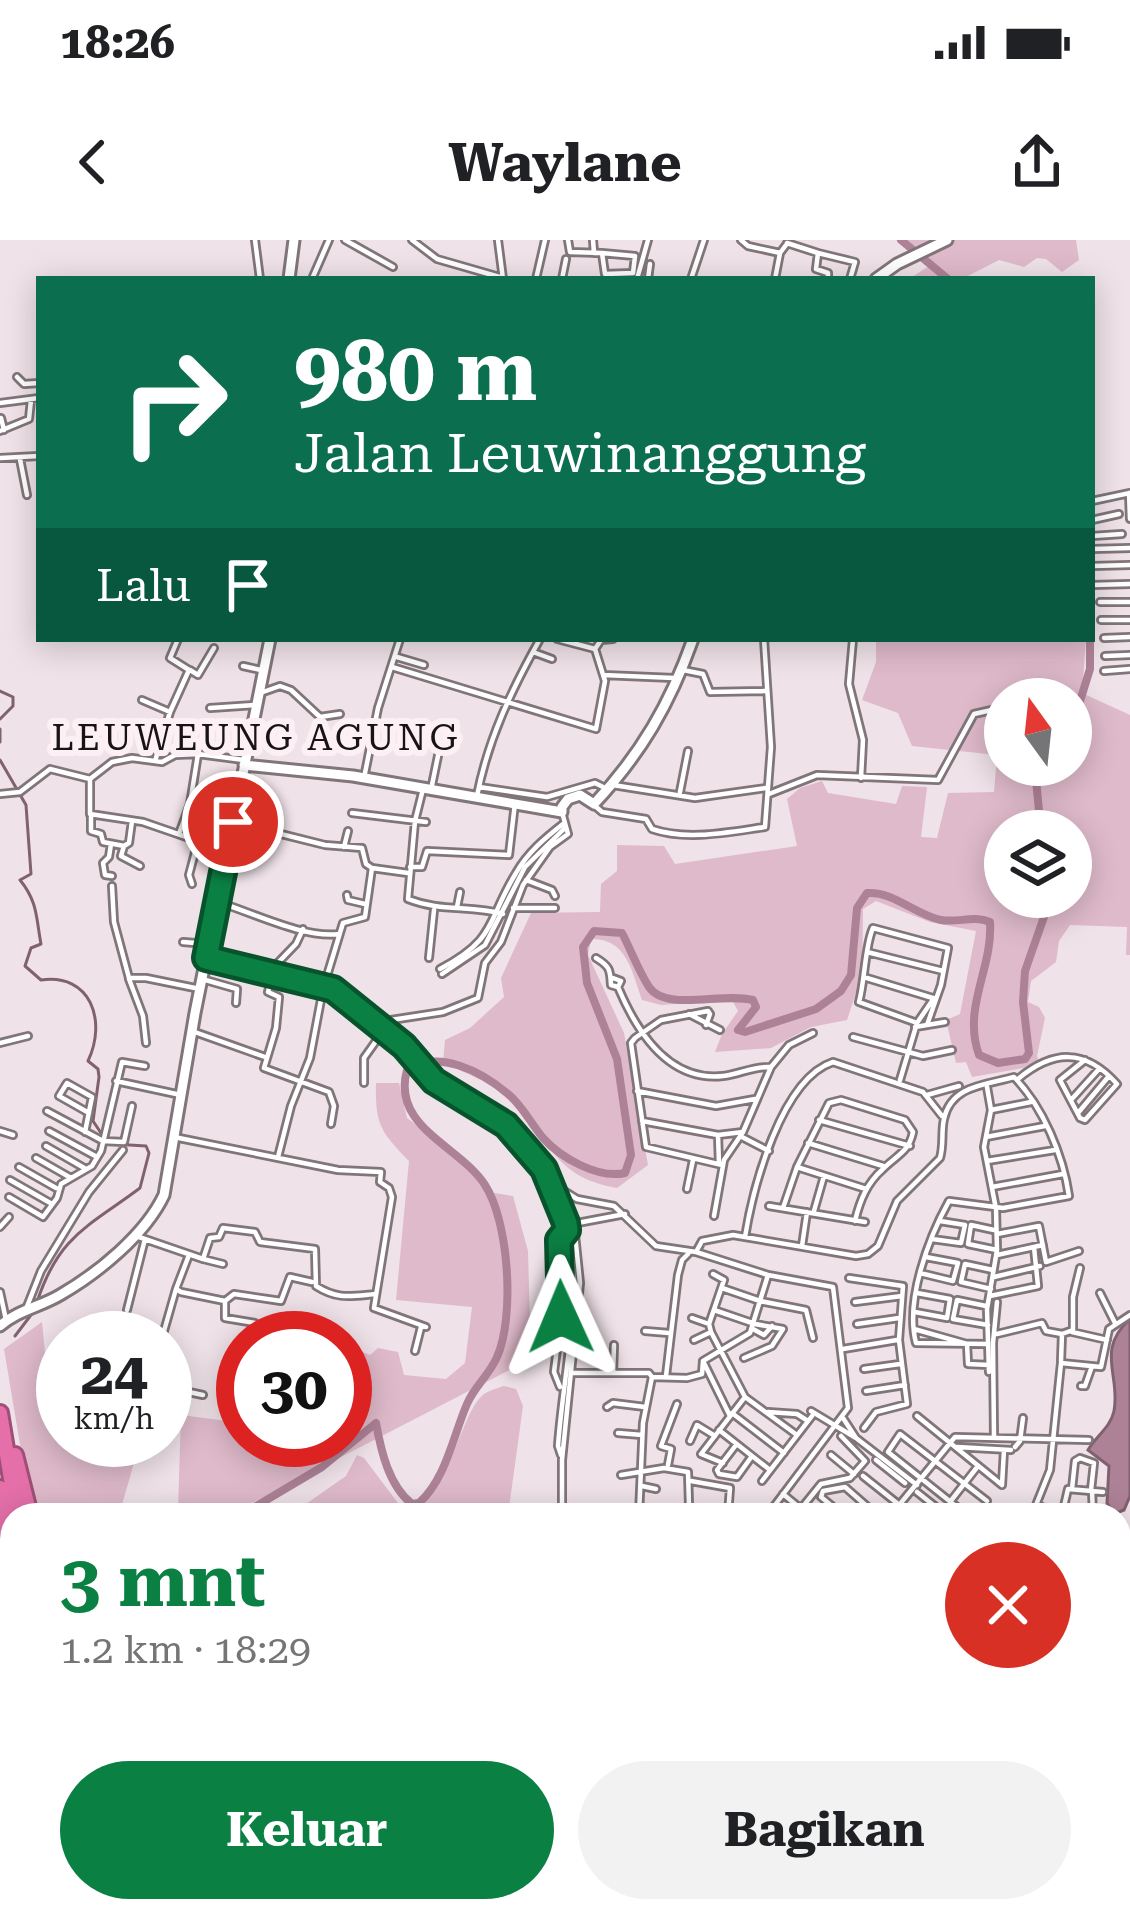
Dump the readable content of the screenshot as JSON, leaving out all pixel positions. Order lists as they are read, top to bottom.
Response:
{
  "districts": ["LEUWEUNG AGUNG"],
  "north": "top",
  "page": {
    "status": "18:26",
    "header": "Waylane",
    "turn": ["980 m", "Jalan Leuwinanggung"],
    "then": "Lalu",
    "speed": "24 km/h",
    "limit": "30",
    "heading": ["3 mnt", "1.2 km · 18:29"],
    "buttons": ["Keluar", "Bagikan"]
  }
}
